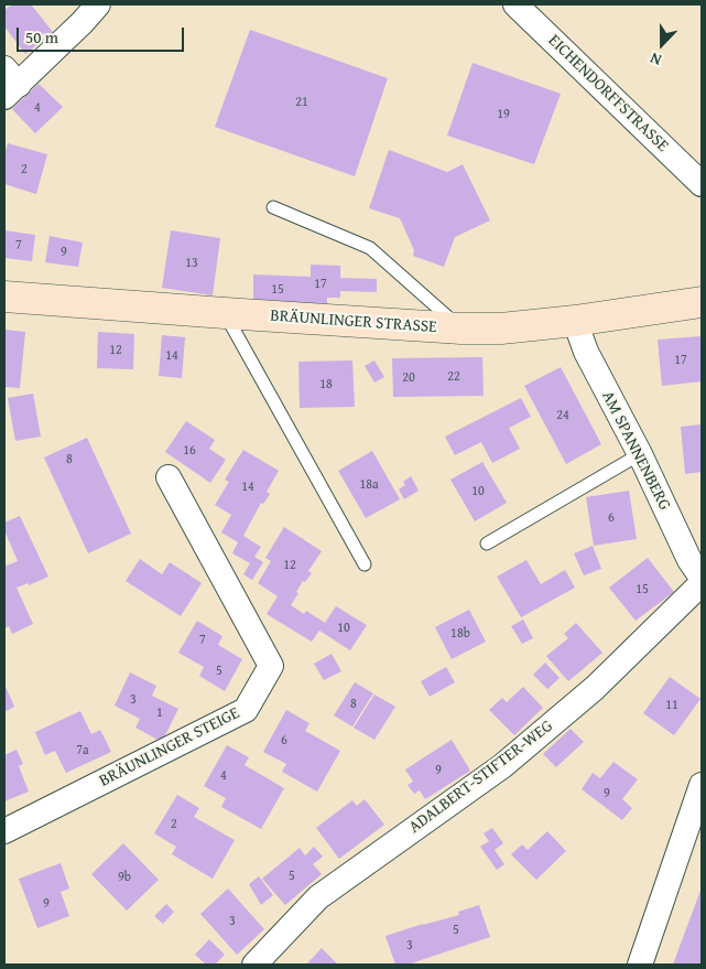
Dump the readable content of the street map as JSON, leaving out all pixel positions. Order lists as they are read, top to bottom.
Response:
{
  "streets": {
    "main road": ["BRÄUNLINGER STRASSE"],
    "street": [
      "EICHENDORFFSTRASSE",
      "AM SPANNENBERG",
      "BRÄUNLINGER STEIGE",
      "ADALBERT-STIFTER-WEG"
    ]
  },
  "crossings": [
    ["BRÄUNLINGER STRASSE", "AM SPANNENBERG"]
  ],
  "house_numbers": [
    "21",
    "4",
    "19",
    "2",
    "7",
    "9",
    "13",
    "17",
    "15",
    "12",
    "14",
    "17",
    "22",
    "20",
    "18",
    "24",
    "16",
    "8",
    "18a",
    "14",
    "10",
    "6",
    "12",
    "15",
    "10",
    "18b",
    "7",
    "5",
    "3",
    "8",
    "11",
    "1",
    "6",
    "7a",
    "9",
    "4",
    "9",
    "2",
    "5",
    "9b",
    "9",
    "3",
    "5",
    "3"
  ],
  "scale_bar": "50 m",
  "north": "bottom"
}
